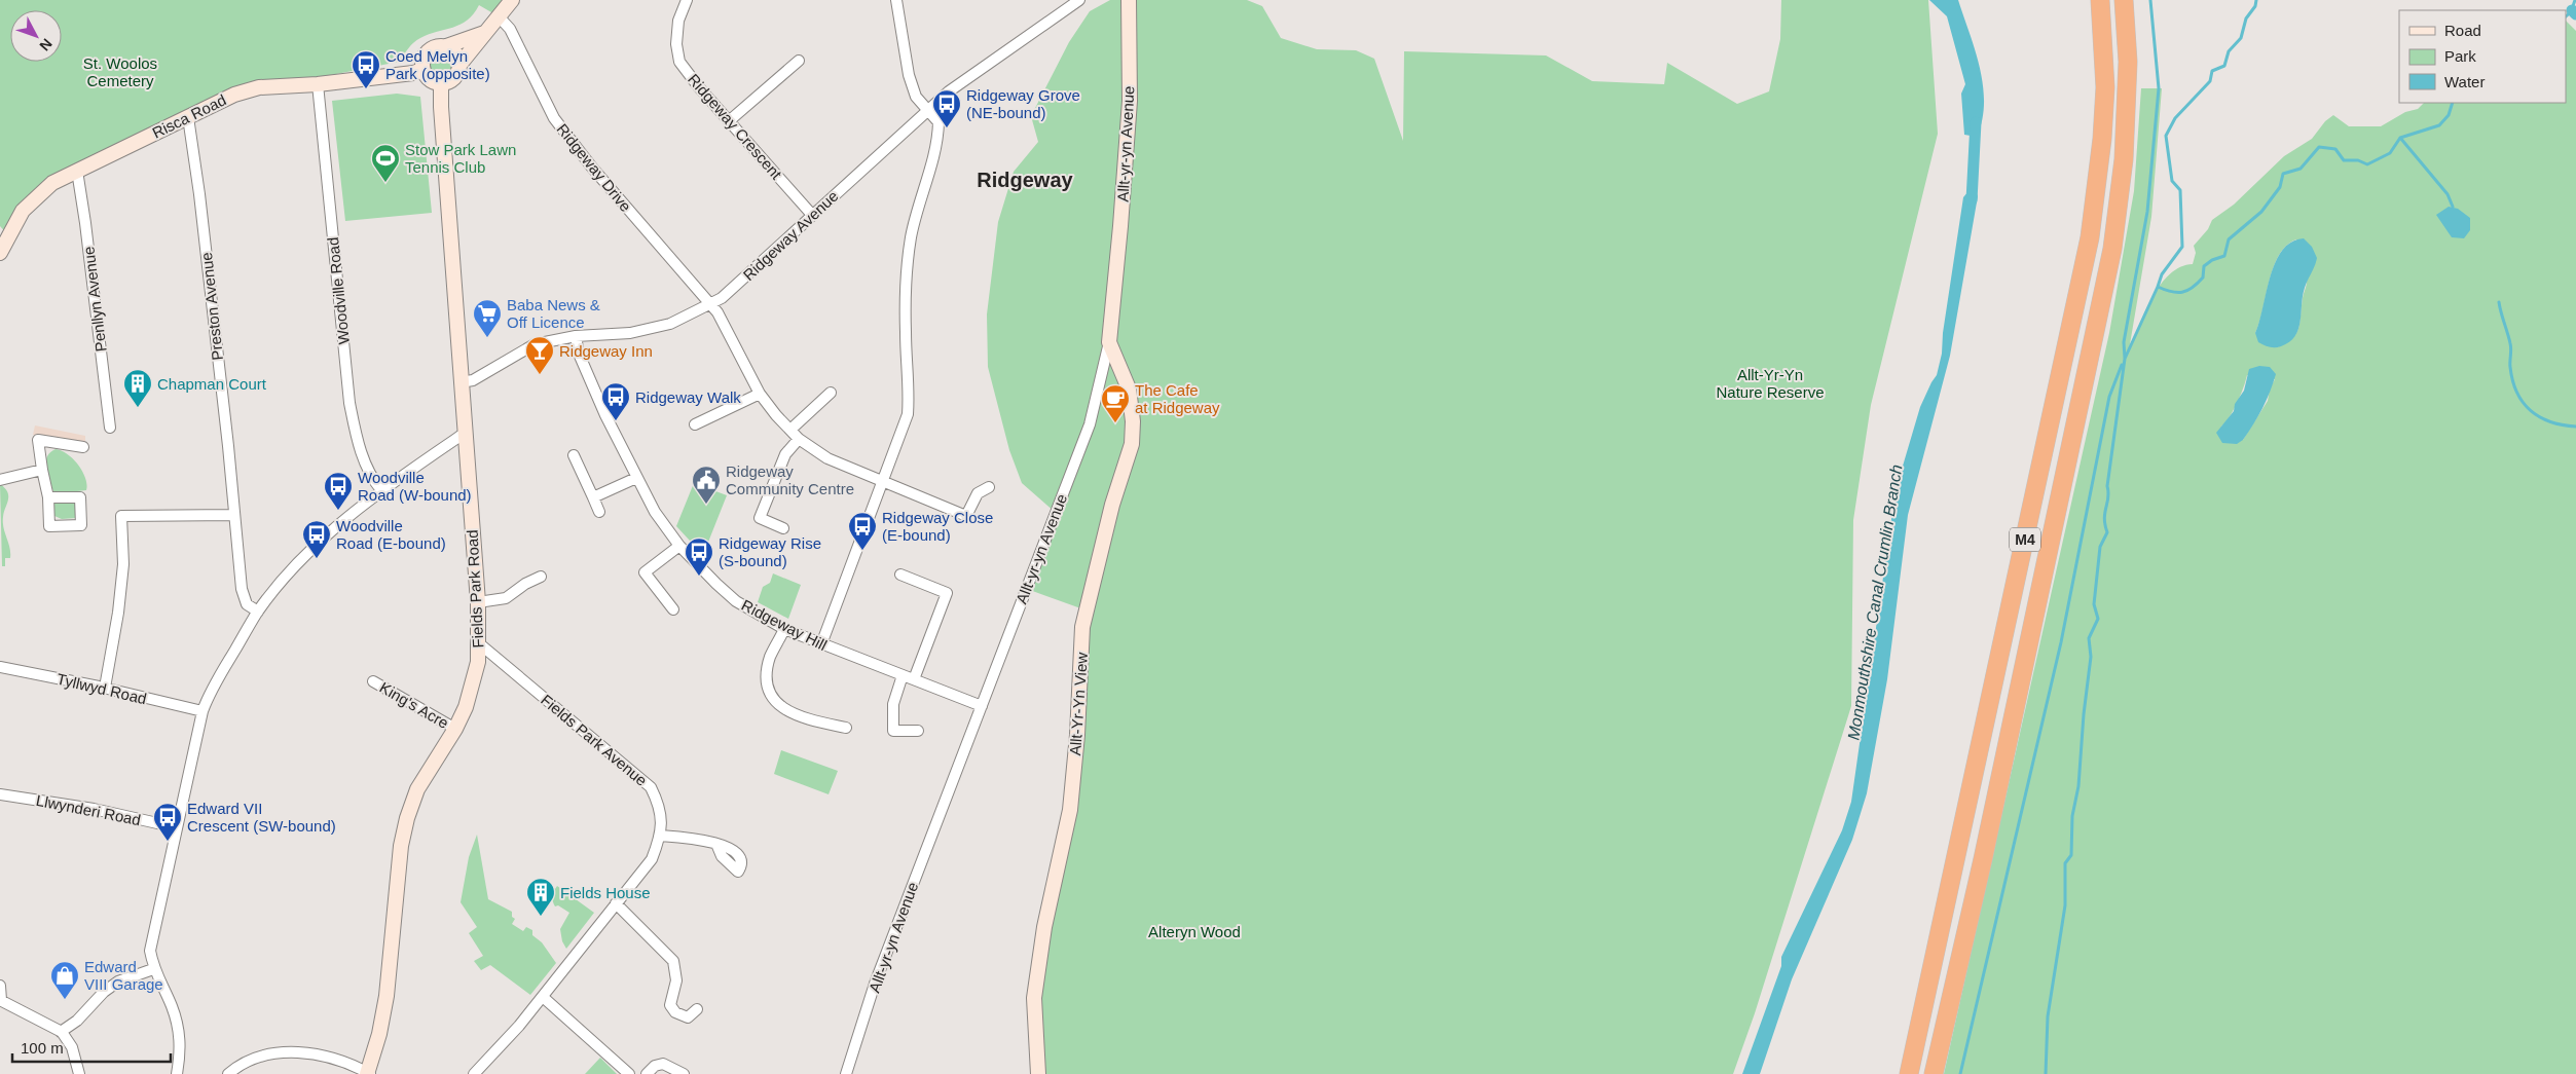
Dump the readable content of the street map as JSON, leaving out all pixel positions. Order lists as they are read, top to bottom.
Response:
{
  "streets": {
    "highway": ["M4"],
    "main road": [
      "Risca Road",
      "Allt-yr-yn Avenue",
      "Fields Park Road",
      "Allt-Yr-Yn View"
    ],
    "street": [
      "Ridgeway Crescent",
      "Ridgeway Drive",
      "Ridgeway Avenue",
      "Woodville Road",
      "Penllyn Avenue",
      "Preston Avenue",
      "Ridgeway Hill",
      "Tyllwyd Road",
      "King's Acre",
      "Fields Park Avenue",
      "Llwynderi Road"
    ]
  },
  "crossings": [
    ["Risca Road", "Woodville Road"],
    ["Risca Road", "Penllyn Avenue"],
    ["Risca Road", "Preston Avenue"],
    ["Risca Road", "Fields Park Road"],
    ["Ridgeway Crescent", "Ridgeway Avenue"],
    ["Allt-yr-yn Avenue", "Ridgeway Hill"],
    ["Allt-yr-yn Avenue", "Allt-Yr-Yn View"],
    ["Ridgeway Drive", "Ridgeway Avenue"],
    ["Ridgeway Avenue", "Fields Park Road"],
    ["Ridgeway Avenue", "Ridgeway Hill"],
    ["Fields Park Road", "King's Acre"],
    ["Fields Park Road", "Fields Park Avenue"]
  ],
  "districts": ["Ridgeway"],
  "water": ["Monmouthshire Canal Crumlin Branch"],
  "parks": ["St. Woolos Cemetery", "Allt-Yr-Yn Nature Reserve", "Alteryn Wood"],
  "places": {
    "bus stop": [
      "Coed Melyn Park (opposite)",
      "Ridgeway Grove (NE-bound)",
      "Ridgeway Walk",
      "Woodville Road (W-bound)",
      "Ridgeway Close (E-bound)",
      "Woodville Road (E-bound)",
      "Ridgeway Rise (S-bound)",
      "Edward VII Crescent (SW-bound)"
    ],
    "sports": ["Stow Park Lawn Tennis Club"],
    "supermarket": ["Baba News & Off Licence"],
    "bar": ["Ridgeway Inn"],
    "building": ["Chapman Court", "Fields House"],
    "cafe": ["The Cafe at Ridgeway"],
    "public building": ["Ridgeway Community Centre"],
    "shop": ["Edward VIII Garage"]
  },
  "legend": ["Road", "Park", "Water"],
  "scale_bar": "100 m",
  "north": "bottom right"
}
